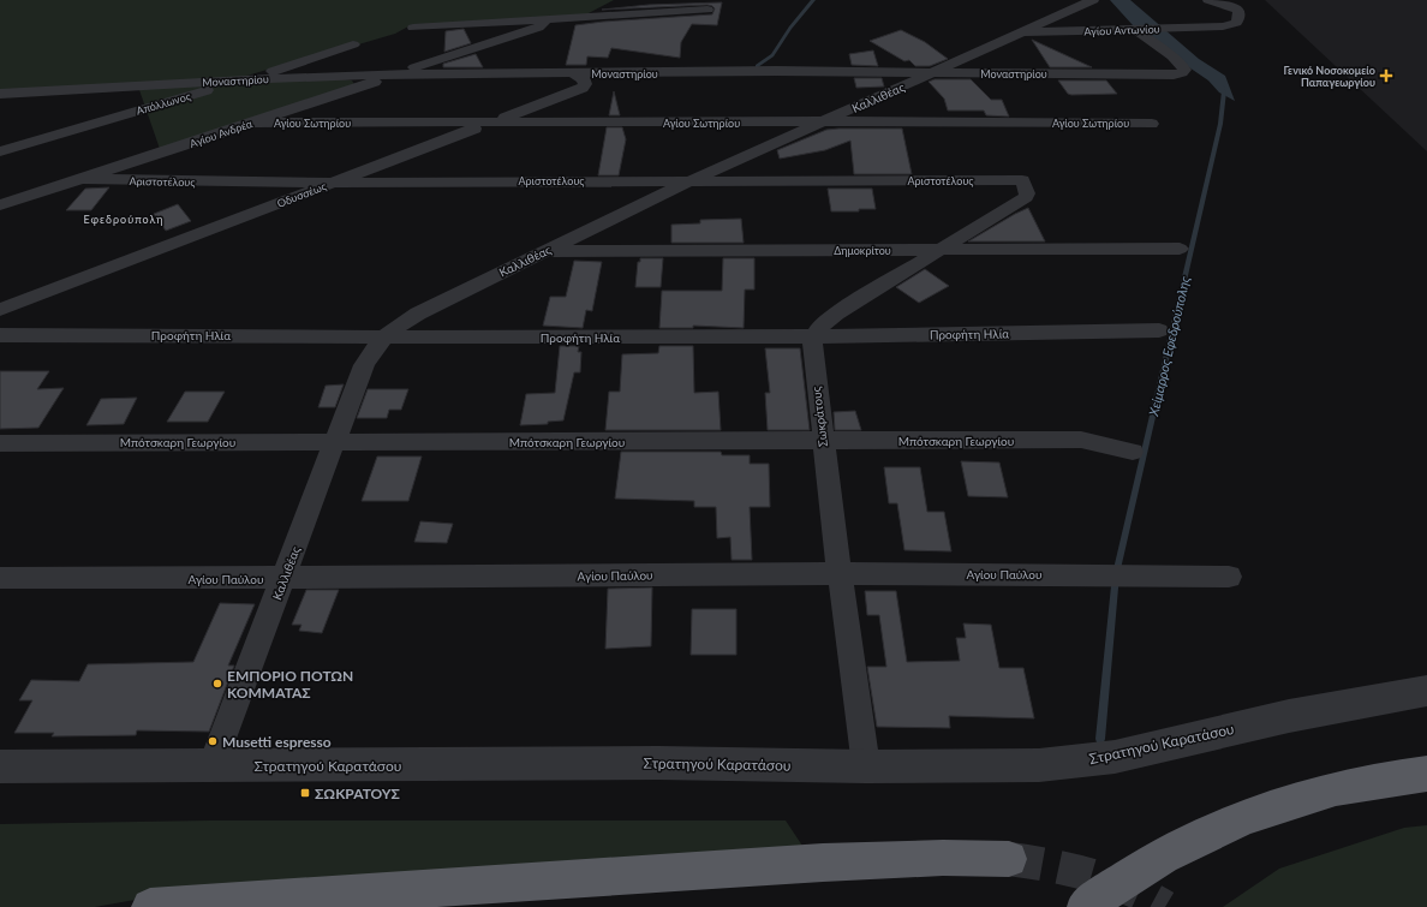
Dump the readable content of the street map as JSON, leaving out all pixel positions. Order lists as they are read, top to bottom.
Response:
{
  "streets": {
    "street": [
      "Αγίου Αντωνίου",
      "Μοναστηρίου",
      "Καλλιθέας",
      "Απόλλωνος",
      "Αγίου Σωτηρίου",
      "Αγίου Ανδρέα",
      "Αριστοτέλους",
      "Οδυσσέως",
      "Δημοκρίτου",
      "Προφήτη Ηλία",
      "Σωκράτους",
      "Μπότσκαρη Γεωργίου",
      "Αγίου Παύλου",
      "Στρατηγού Καρατάσου"
    ]
  },
  "crossings": [
    ["Αγίου Αντωνίου", "Μοναστηρίου"],
    ["Αγίου Αντωνίου", "Καλλιθέας"],
    ["Μοναστηρίου", "Καλλιθέας"],
    ["Μοναστηρίου", "Απόλλωνος"],
    ["Μοναστηρίου", "Αγίου Ανδρέα"],
    ["Μοναστηρίου", "Οδυσσέως"],
    ["Καλλιθέας", "Αγίου Σωτηρίου"],
    ["Καλλιθέας", "Αριστοτέλους"],
    ["Καλλιθέας", "Δημοκρίτου"],
    ["Καλλιθέας", "Προφήτη Ηλία"],
    ["Καλλιθέας", "Μπότσκαρη Γεωργίου"],
    ["Καλλιθέας", "Αγίου Παύλου"],
    ["Καλλιθέας", "Στρατηγού Καρατάσου"],
    ["Αγίου Σωτηρίου", "Αγίου Ανδρέα"],
    ["Αγίου Σωτηρίου", "Οδυσσέως"],
    ["Αγίου Ανδρέα", "Αριστοτέλους"],
    ["Αριστοτέλους", "Οδυσσέως"],
    ["Αριστοτέλους", "Δημοκρίτου"],
    ["Προφήτη Ηλία", "Σωκράτους"],
    ["Σωκράτους", "Μπότσκαρη Γεωργίου"],
    ["Σωκράτους", "Αγίου Παύλου"],
    ["Σωκράτους", "Στρατηγού Καρατάσου"]
  ],
  "districts": ["Εφεδρούπολη"],
  "water": ["Χείμαρρος Εφεδρούπολης"],
  "places": {
    "health": ["Γενικό Νοσοκομείο Παπαγεωργίου"],
    "other": ["ΕΜΠΟΡΙΟ ΠΟΤΩΝ ΚΟΜΜΑΤΑΣ", "Musetti espresso"],
    "transit": ["ΣΩΚΡΑΤΟΥΣ"]
  }
}
